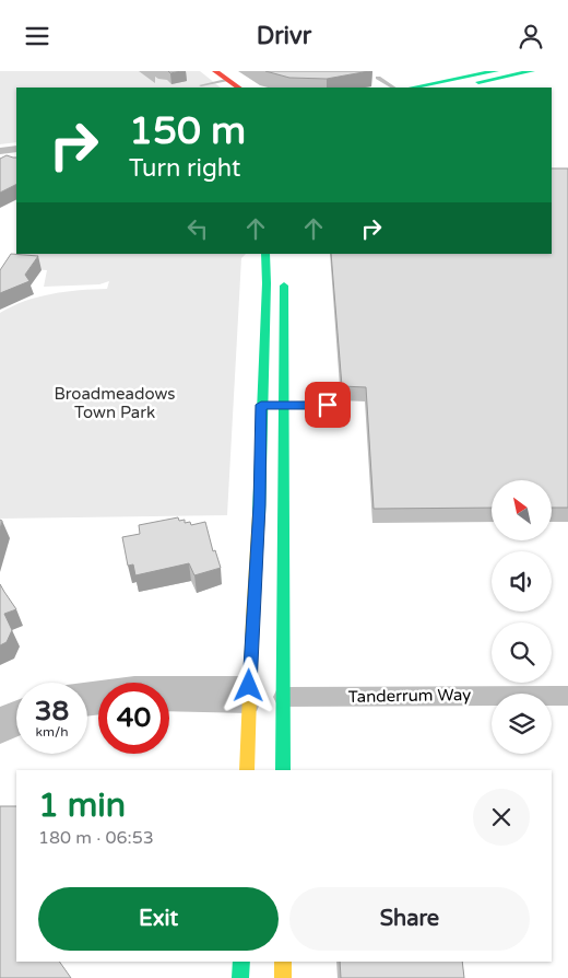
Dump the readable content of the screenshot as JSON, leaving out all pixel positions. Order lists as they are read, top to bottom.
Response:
{
  "streets": {
    "street": ["Tanderrum Way"]
  },
  "parks": ["Broadmeadows Town Park"],
  "north": "top left",
  "page": {
    "header": "Drivr",
    "turn": ["150 m", "Turn right"],
    "speed": "38 km/h",
    "limit": "40",
    "heading": ["1 min", "180 m · 06:53"],
    "buttons": ["Exit", "Share"]
  }
}
